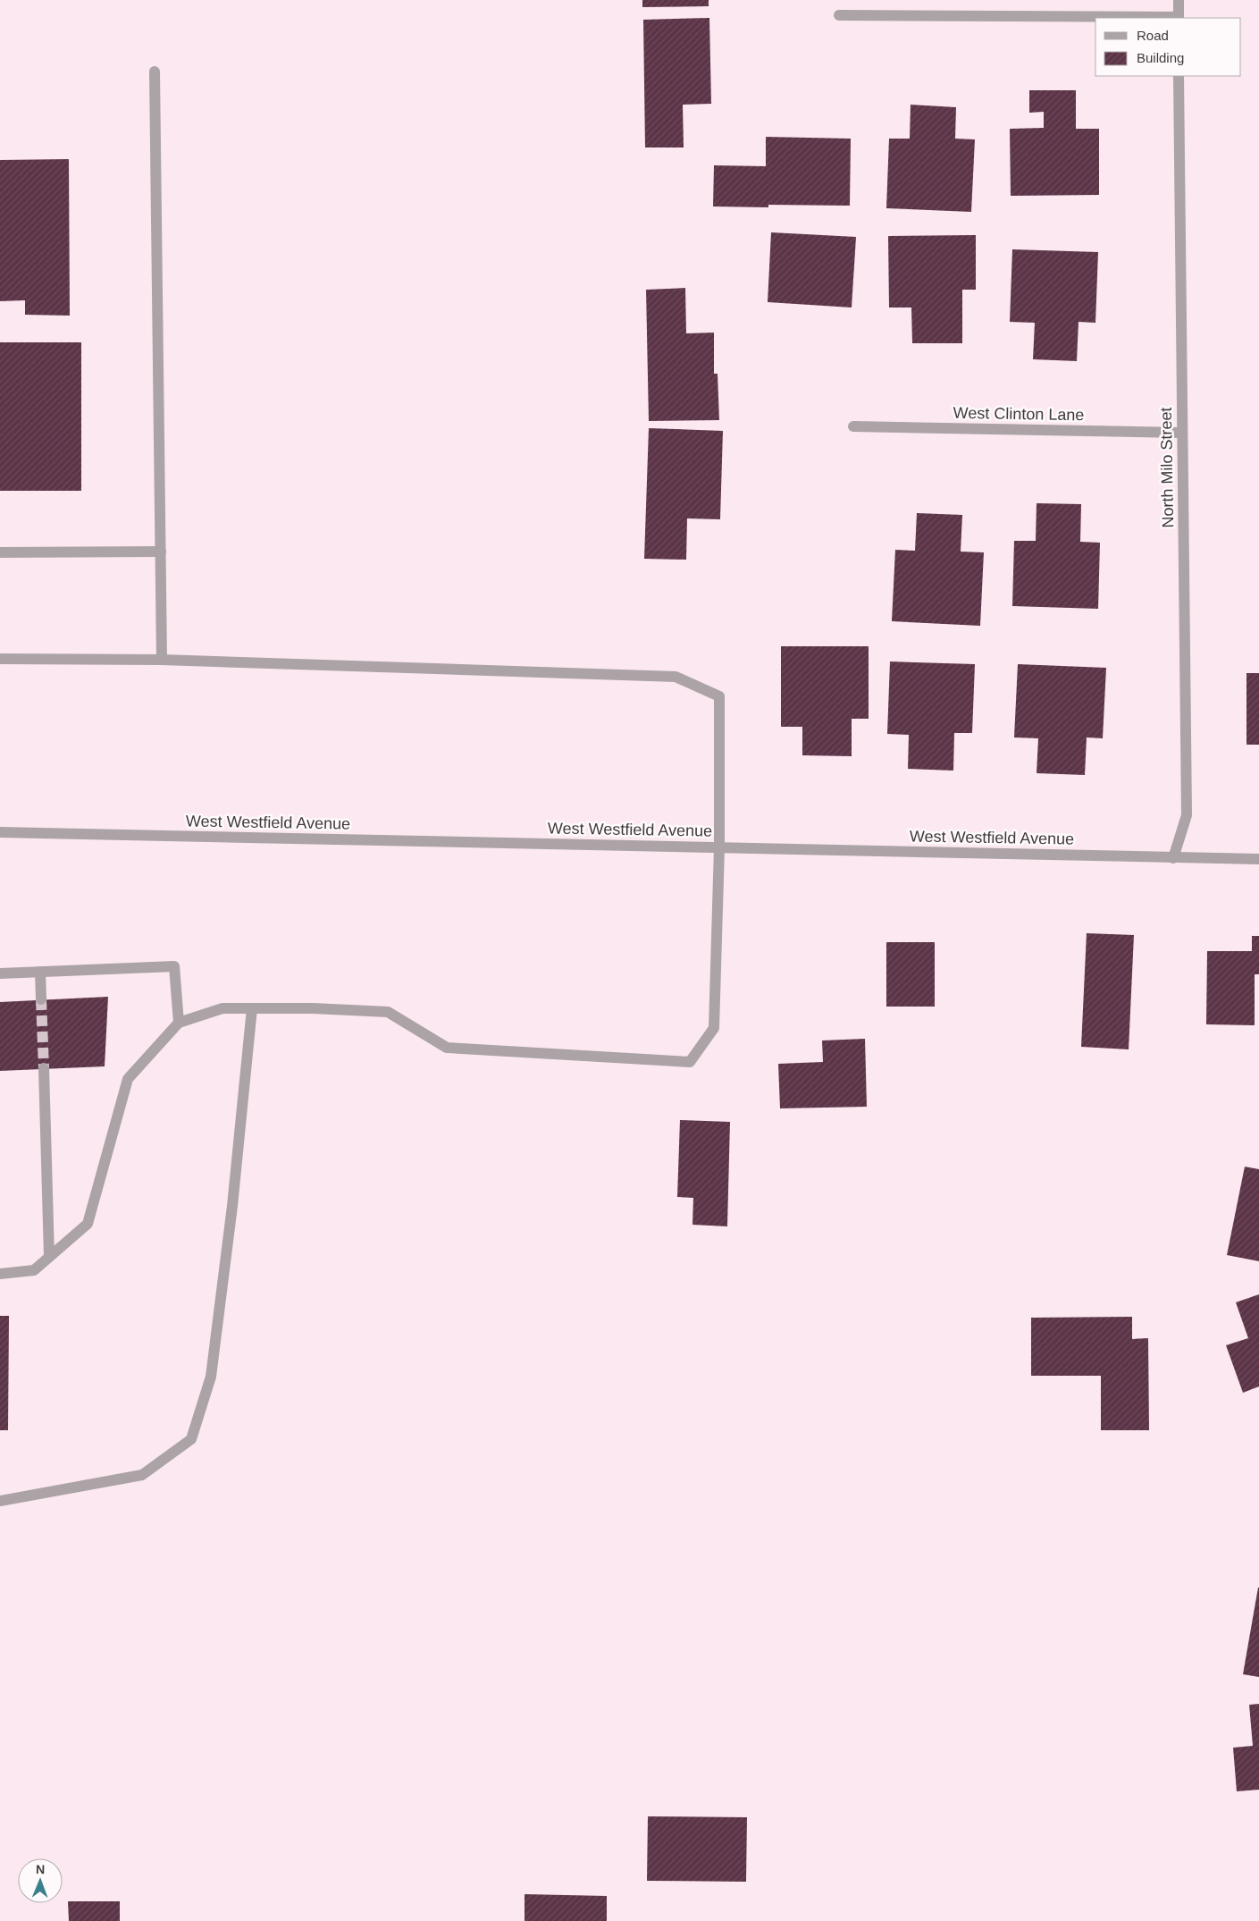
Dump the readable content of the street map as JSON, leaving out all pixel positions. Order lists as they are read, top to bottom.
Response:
{
  "streets": {
    "street": ["West Clinton Lane", "North Milo Street", "West Westfield Avenue"]
  },
  "crossings": [
    ["West Clinton Lane", "North Milo Street"],
    ["North Milo Street", "West Westfield Avenue"]
  ],
  "legend": ["Road", "Building"],
  "north": "top"
}
